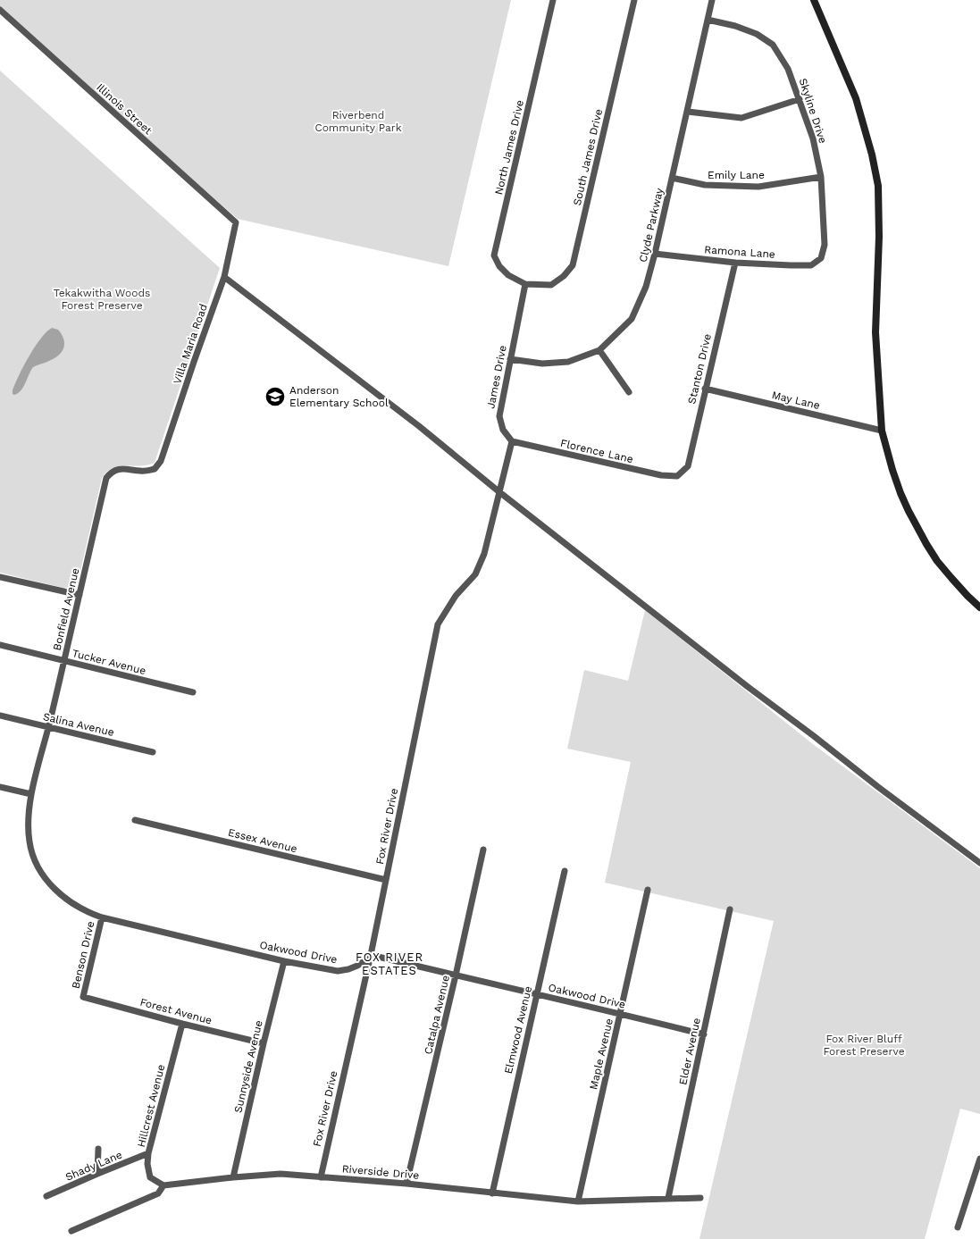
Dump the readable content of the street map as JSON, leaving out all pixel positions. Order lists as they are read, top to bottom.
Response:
{
  "streets": {
    "street": [
      "Illinois Street",
      "Skyline Drive",
      "North James Drive",
      "South James Drive",
      "Emily Lane",
      "Clyde Parkway",
      "Ramona Lane",
      "Villa Maria Road",
      "Stanton Drive",
      "James Drive",
      "May Lane",
      "Florence Lane",
      "Bonfield Avenue",
      "Tucker Avenue",
      "Salina Avenue",
      "Fox River Drive",
      "Essex Avenue",
      "Oakwood Drive",
      "Benson Drive",
      "Forest Avenue",
      "Catalpa Avenue",
      "Elmwood Avenue",
      "Elder Avenue",
      "Maple Avenue",
      "Sunnyside Avenue",
      "Hillcrest Avenue",
      "Shady Lane",
      "Riverside Drive"
    ]
  },
  "crossings": [
    ["Illinois Street", "Villa Maria Road"],
    ["Skyline Drive", "Emily Lane"],
    ["Skyline Drive", "Clyde Parkway"],
    ["Skyline Drive", "Ramona Lane"],
    ["North James Drive", "South James Drive"],
    ["North James Drive", "James Drive"],
    ["South James Drive", "James Drive"],
    ["Emily Lane", "Clyde Parkway"],
    ["Clyde Parkway", "Ramona Lane"],
    ["Clyde Parkway", "James Drive"],
    ["Ramona Lane", "Stanton Drive"],
    ["Villa Maria Road", "Bonfield Avenue"],
    ["Stanton Drive", "May Lane"],
    ["Stanton Drive", "Florence Lane"],
    ["James Drive", "Florence Lane"],
    ["Bonfield Avenue", "Tucker Avenue"],
    ["Bonfield Avenue", "Salina Avenue"],
    ["Bonfield Avenue", "Oakwood Drive"],
    ["Fox River Drive", "Essex Avenue"],
    ["Fox River Drive", "Oakwood Drive"],
    ["Fox River Drive", "Riverside Drive"],
    ["Oakwood Drive", "Benson Drive"],
    ["Oakwood Drive", "Catalpa Avenue"],
    ["Oakwood Drive", "Elmwood Avenue"],
    ["Oakwood Drive", "Elder Avenue"],
    ["Oakwood Drive", "Maple Avenue"],
    ["Oakwood Drive", "Sunnyside Avenue"],
    ["Benson Drive", "Forest Avenue"],
    ["Forest Avenue", "Sunnyside Avenue"],
    ["Forest Avenue", "Hillcrest Avenue"],
    ["Catalpa Avenue", "Riverside Drive"],
    ["Elmwood Avenue", "Riverside Drive"],
    ["Elder Avenue", "Riverside Drive"],
    ["Maple Avenue", "Riverside Drive"],
    ["Sunnyside Avenue", "Riverside Drive"],
    ["Hillcrest Avenue", "Shady Lane"],
    ["Hillcrest Avenue", "Riverside Drive"]
  ],
  "districts": ["FOX RIVER ESTATES"],
  "parks": ["Riverbend Community Park", "Tekakwitha Woods Forest Preserve", "Fox River Bluff Forest Preserve"],
  "places": {
    "school or university": ["Anderson Elementary School"]
  }
}
